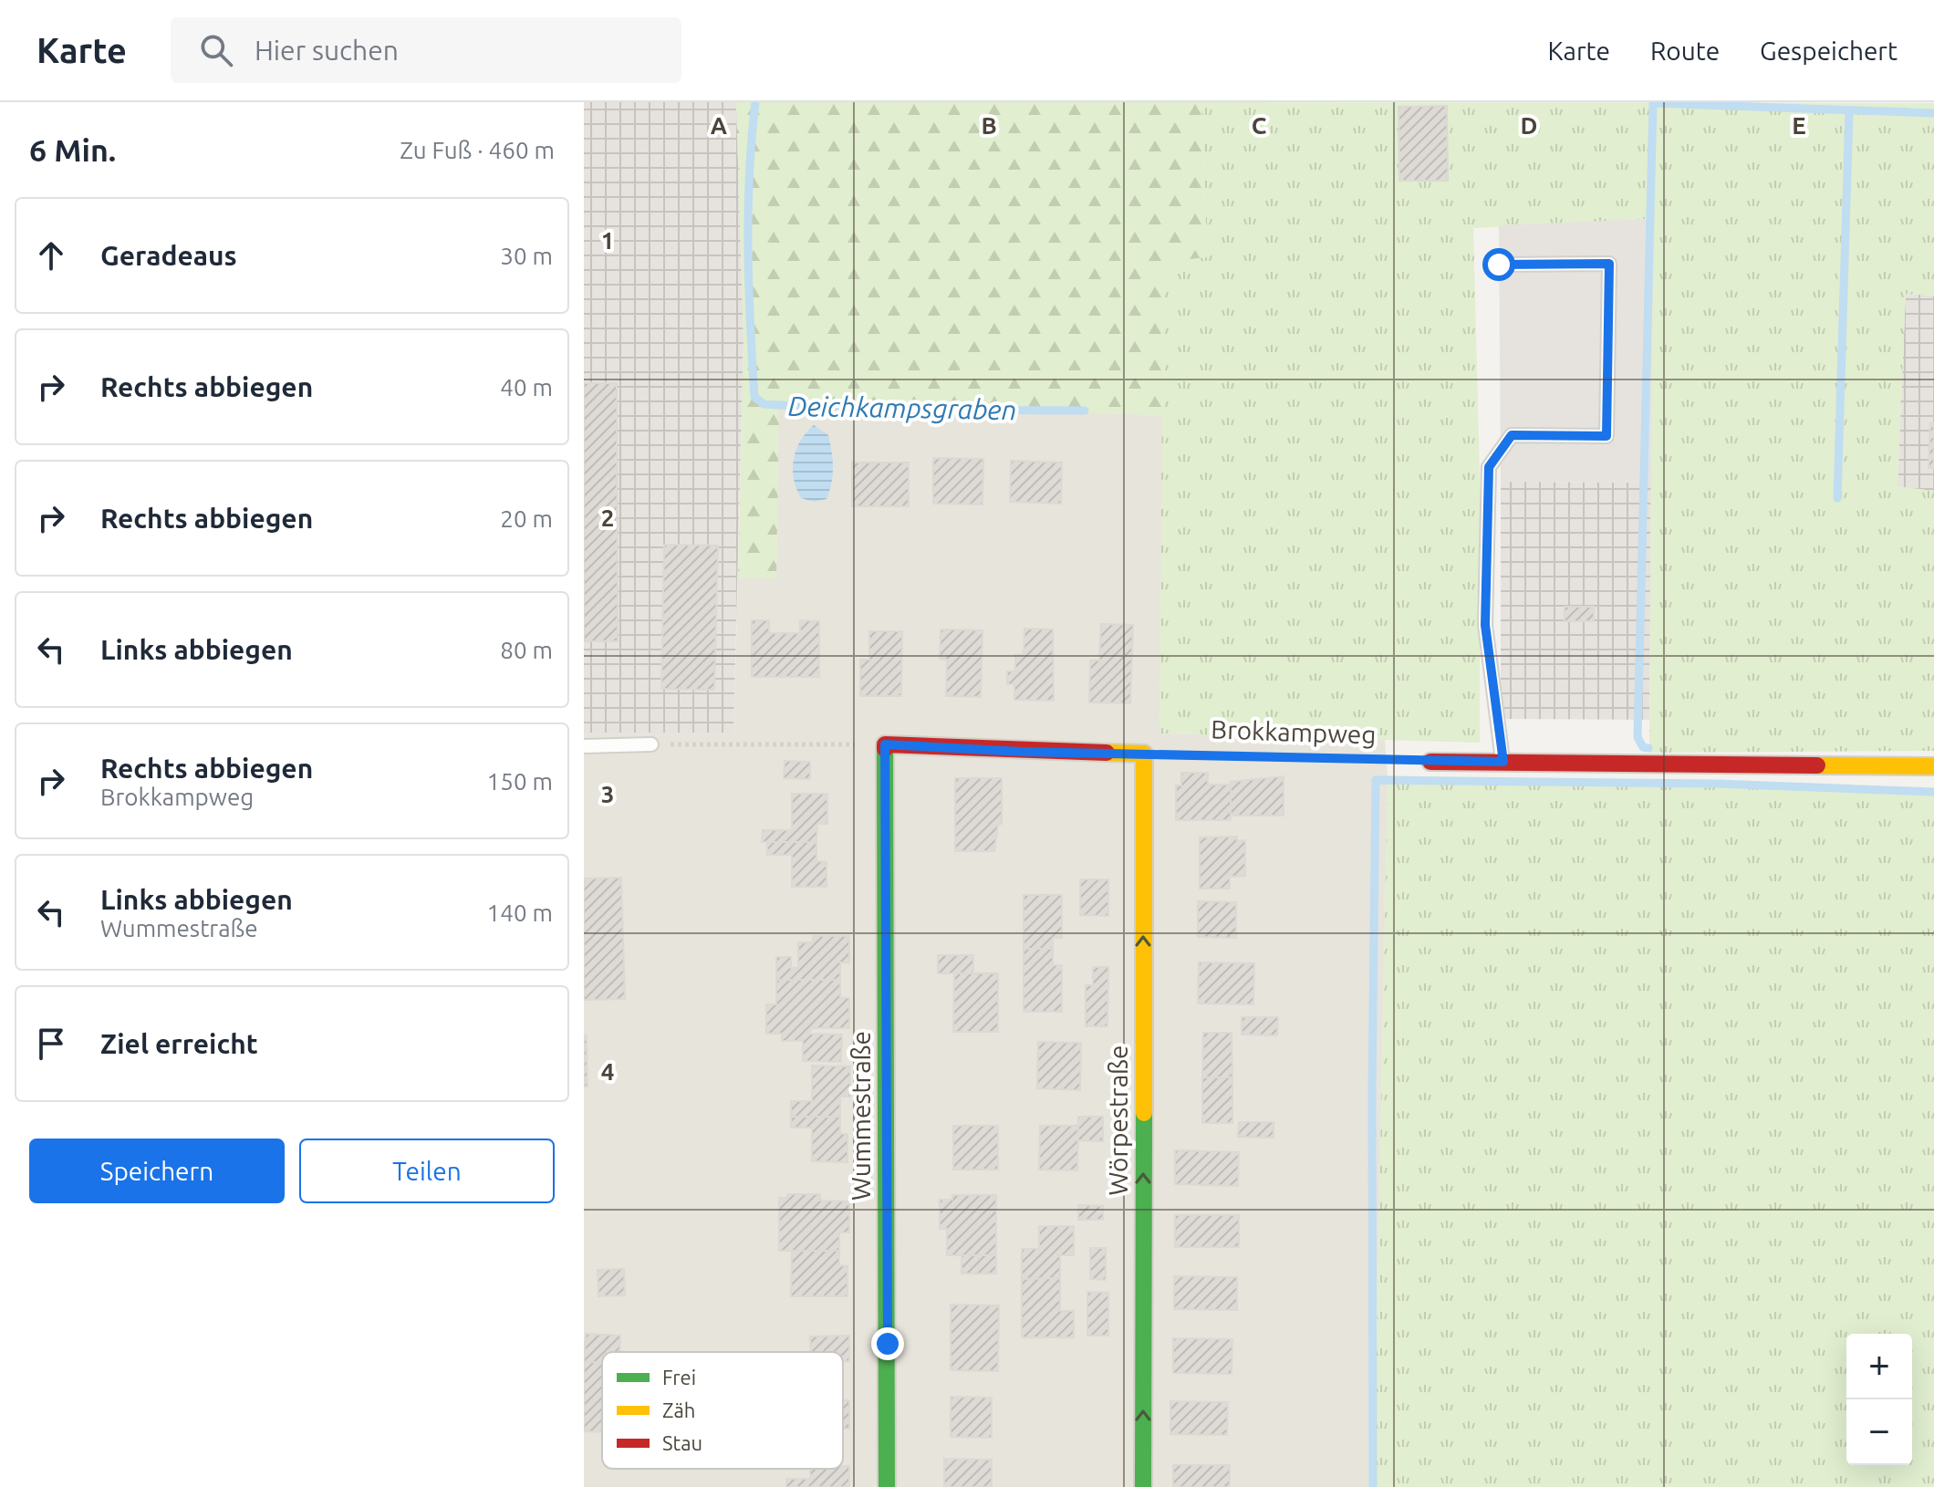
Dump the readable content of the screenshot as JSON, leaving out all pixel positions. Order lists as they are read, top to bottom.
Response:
{
  "streets": {
    "street": ["Wummestraße", "Wörpestraße"],
    "path": ["Brokkampweg"]
  },
  "crossings": [
    ["Brokkampweg", "Wörpestraße"]
  ],
  "one_way": ["Wörpestraße"],
  "water": ["Deichkampsgraben"],
  "legend": ["Frei", "Zäh", "Stau"],
  "page": {
    "header": "Karte",
    "search": "Hier suchen",
    "nav": ["Karte", "Route", "Gespeichert"],
    "heading": ["6 Min.", "Zu Fuß · 460 m"],
    "list": [
      ["Geradeaus", "30 m"],
      ["Rechts abbiegen", "40 m"],
      ["Rechts abbiegen", "20 m"],
      ["Links abbiegen", "80 m"],
      ["Rechts abbiegen", "Brokkampweg", "150 m"],
      ["Links abbiegen", "Wummestraße", "140 m"],
      "Ziel erreicht"
    ],
    "buttons": ["Speichern", "Teilen"],
    "map_buttons": ["+", "−"]
  },
  "grid": {
    "columns": [
      "A",
      "B",
      "C",
      "D",
      "E"
    ],
    "rows": [
      "1",
      "2",
      "3",
      "4"
    ]
  }
}
